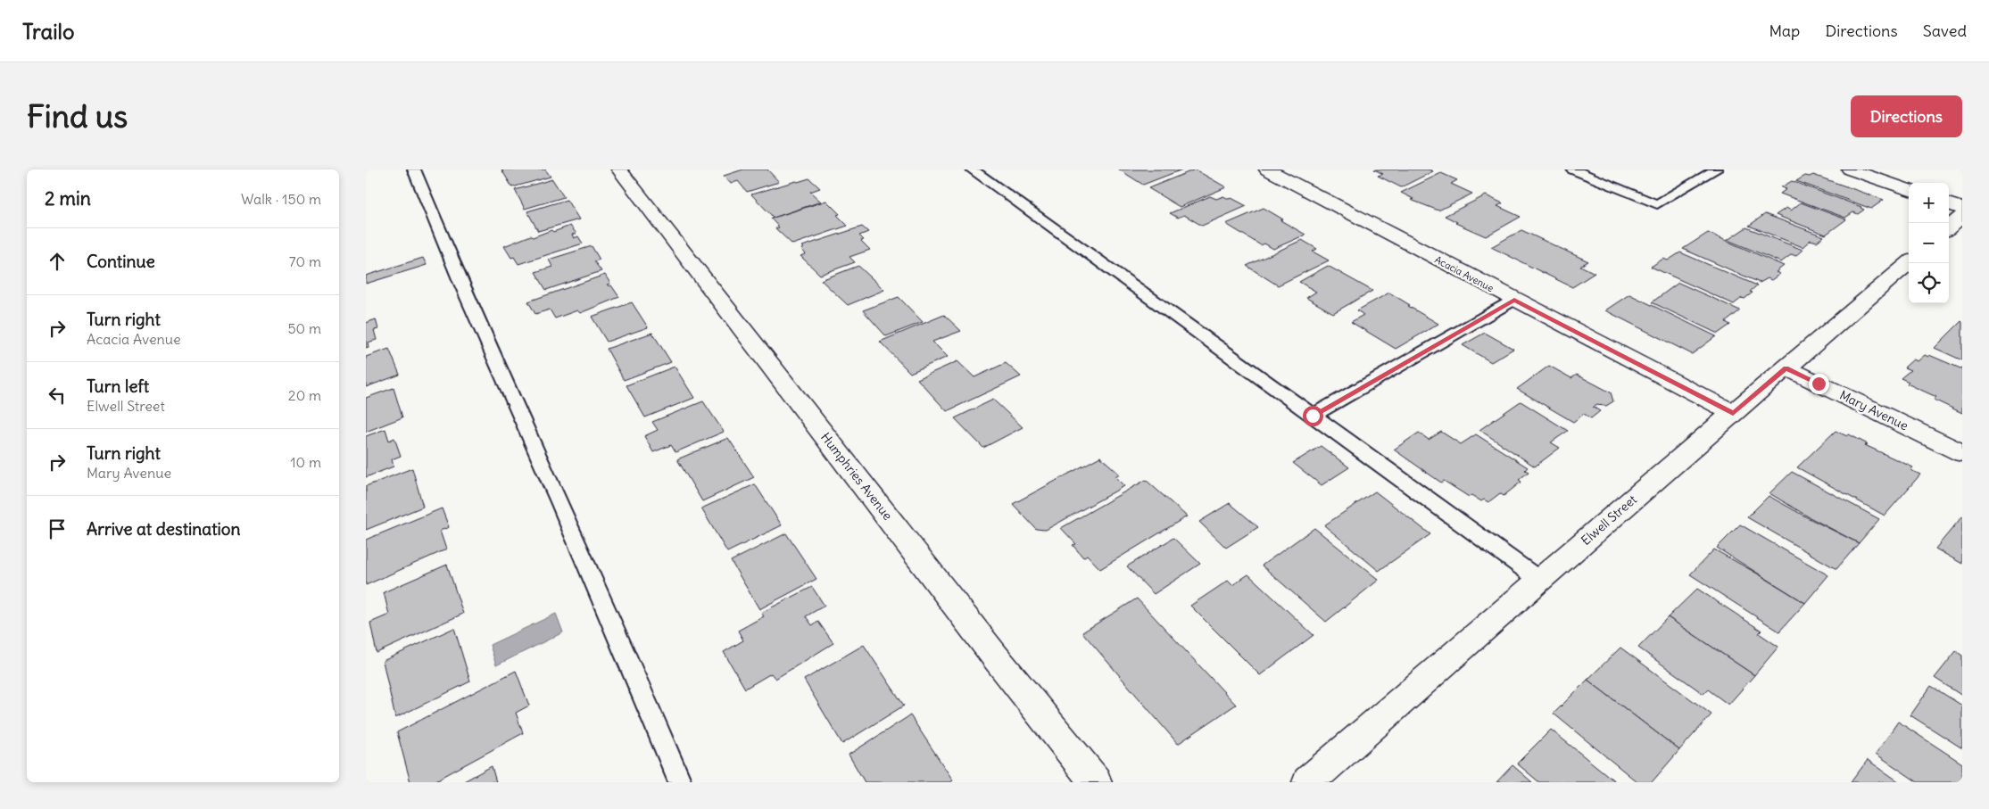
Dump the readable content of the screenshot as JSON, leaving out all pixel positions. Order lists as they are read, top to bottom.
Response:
{
  "streets": {
    "street": [
      "Acacia Avenue",
      "Mary Avenue",
      "Humphries Avenue",
      "Elwell Street"
    ]
  },
  "crossings": [
    ["Acacia Avenue", "Elwell Street"],
    ["Mary Avenue", "Elwell Street"]
  ],
  "page": {
    "header": "Trailo",
    "nav": ["Map", "Directions", "Saved"],
    "buttons": "Directions",
    "title": "Find us",
    "heading": ["2 min", "Walk · 150 m"],
    "map_buttons": ["+", "−"],
    "list": [
      ["Continue", "70 m"],
      ["Turn right", "Acacia Avenue", "50 m"],
      ["Turn left", "Elwell Street", "20 m"],
      ["Turn right", "Mary Avenue", "10 m"],
      "Arrive at destination"
    ]
  }
}
